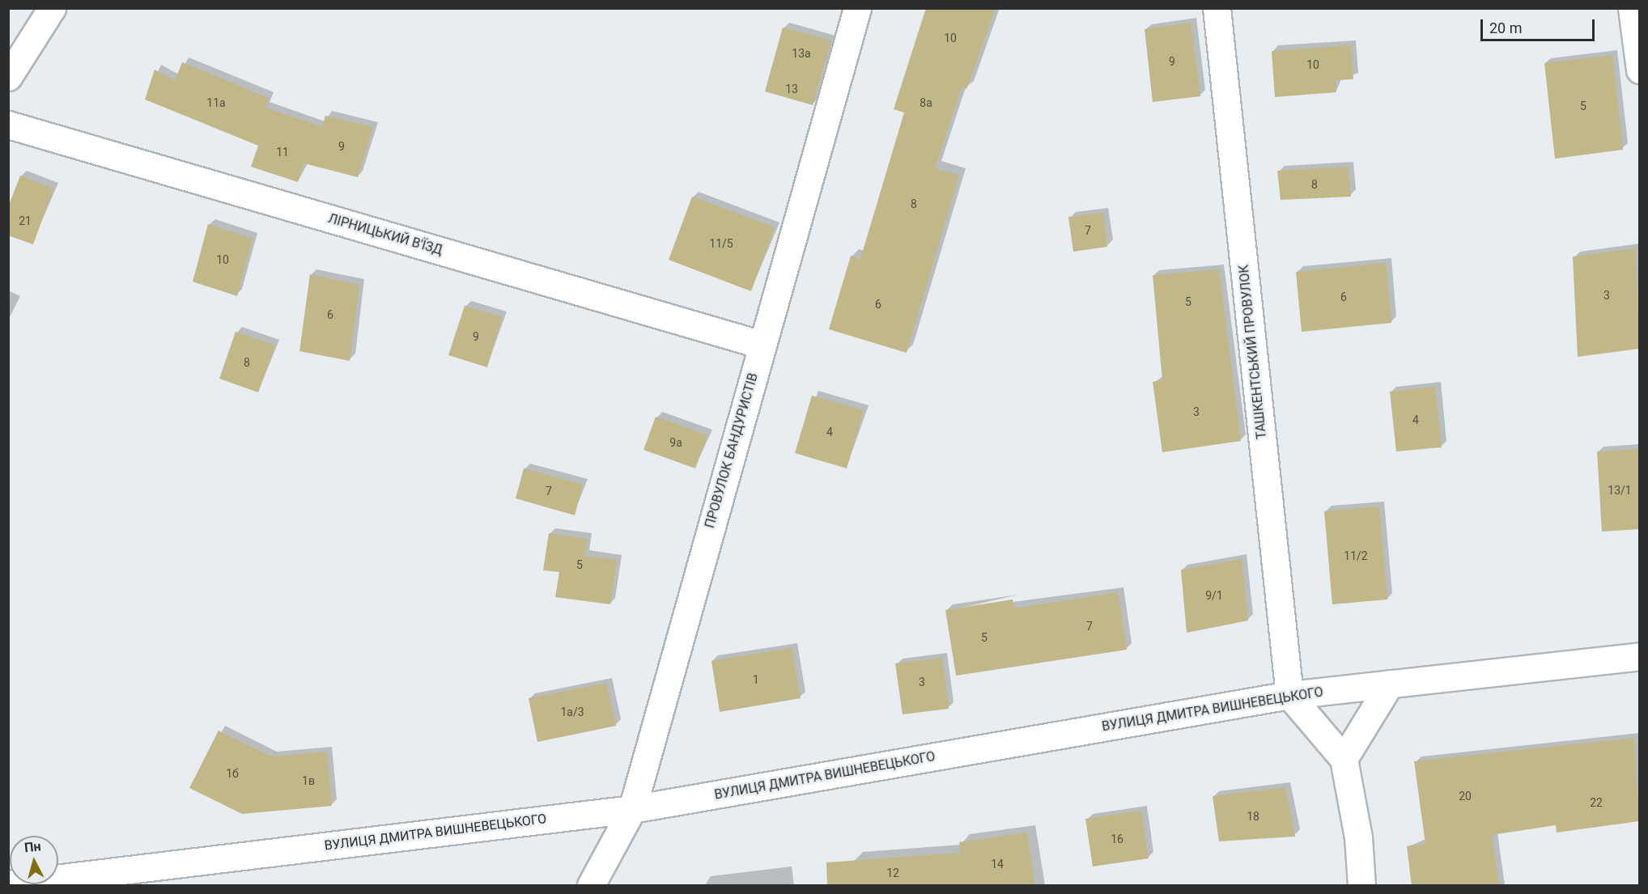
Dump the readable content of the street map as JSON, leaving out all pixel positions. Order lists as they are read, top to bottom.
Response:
{
  "streets": {
    "street": [
      "ЛІРНИЦЬКИЙ В'ЇЗД",
      "ТАШКЕНТСЬКИЙ ПРОВУЛОК",
      "ПРОВУЛОК БАНДУРИСТІВ",
      "ВУЛИЦЯ ДМИТРА ВИШНЕВЕЦЬКОГО"
    ]
  },
  "crossings": [
    ["ЛІРНИЦЬКИЙ В'ЇЗД", "ПРОВУЛОК БАНДУРИСТІВ"],
    ["ТАШКЕНТСЬКИЙ ПРОВУЛОК", "ВУЛИЦЯ ДМИТРА ВИШНЕВЕЦЬКОГО"],
    ["ПРОВУЛОК БАНДУРИСТІВ", "ВУЛИЦЯ ДМИТРА ВИШНЕВЕЦЬКОГО"]
  ],
  "house_numbers": [
    "10",
    "13а",
    "9",
    "10",
    "13",
    "11а",
    "8а",
    "5",
    "9",
    "11",
    "8",
    "8",
    "21",
    "7",
    "11/5",
    "10",
    "3",
    "6",
    "5",
    "6",
    "6",
    "9",
    "8",
    "3",
    "4",
    "4",
    "9а",
    "13/1",
    "7",
    "11/2",
    "5",
    "9/1",
    "7",
    "5",
    "1",
    "3",
    "1а/3",
    "1б",
    "1в",
    "20",
    "22",
    "18",
    "16",
    "14",
    "12"
  ],
  "scale_bar": "20 m",
  "north": "top"
}
